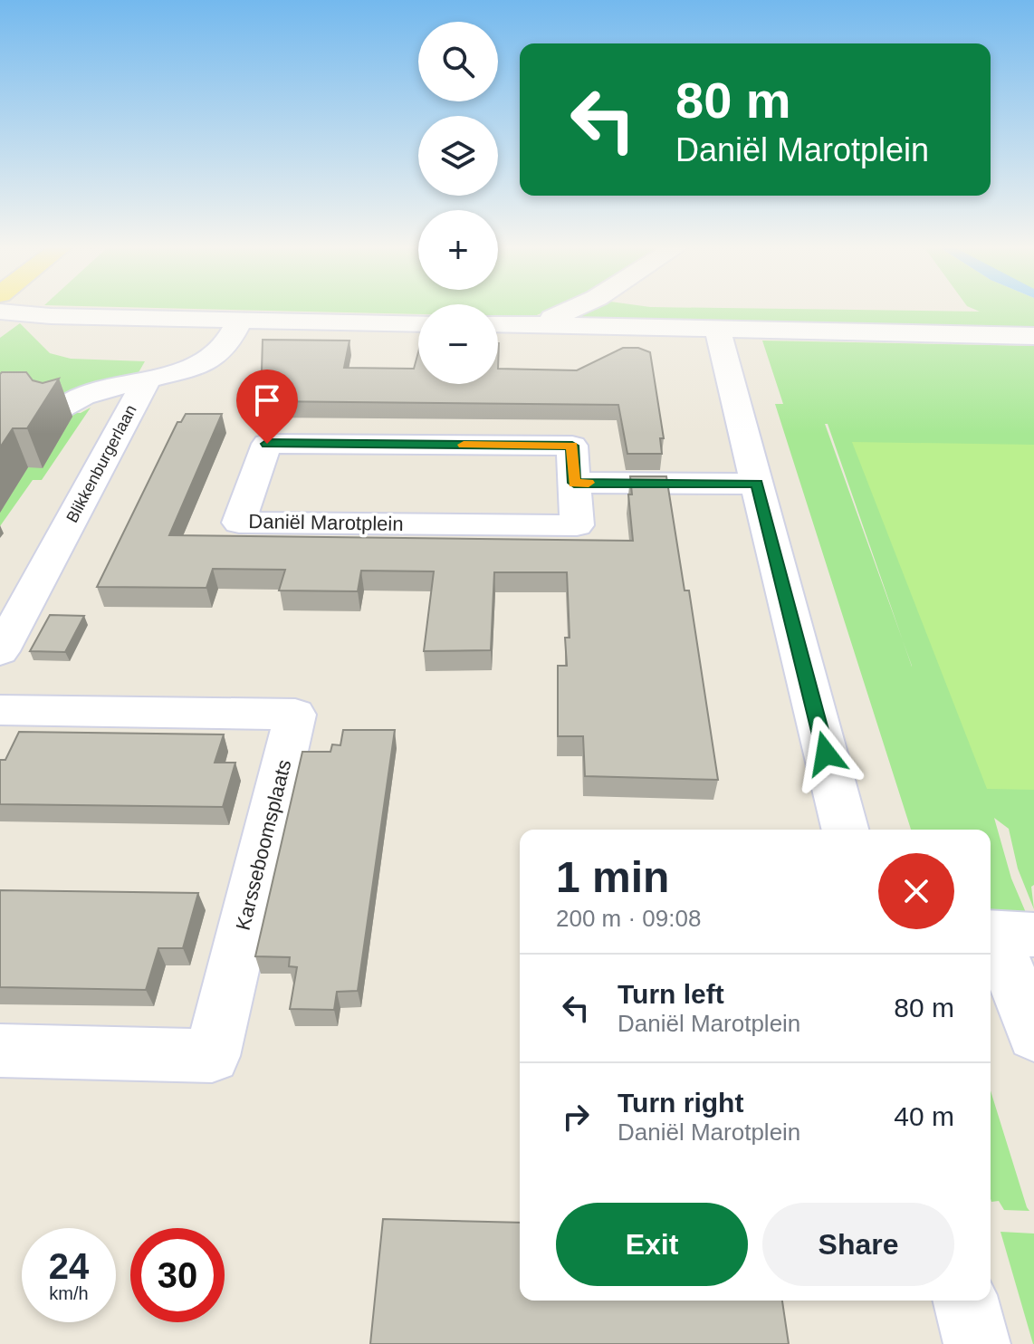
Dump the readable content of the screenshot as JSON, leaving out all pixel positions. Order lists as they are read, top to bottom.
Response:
{
  "streets": {
    "street": ["Blikkenburgerlaan", "Daniël Marotplein", "Karsseboomsplaats"]
  },
  "page": {
    "map_buttons": ["+", "−"],
    "turn": ["80 m", "Daniël Marotplein"],
    "heading": ["1 min", "200 m · 09:08"],
    "list": [
      {
        "name": "Turn left",
        "note": "Daniël Marotplein",
        "value": "80 m"
      },
      {
        "name": "Turn right",
        "note": "Daniël Marotplein",
        "value": "40 m"
      }
    ],
    "buttons": ["Exit", "Share"],
    "speed": "24 km/h",
    "limit": "30"
  }
}
